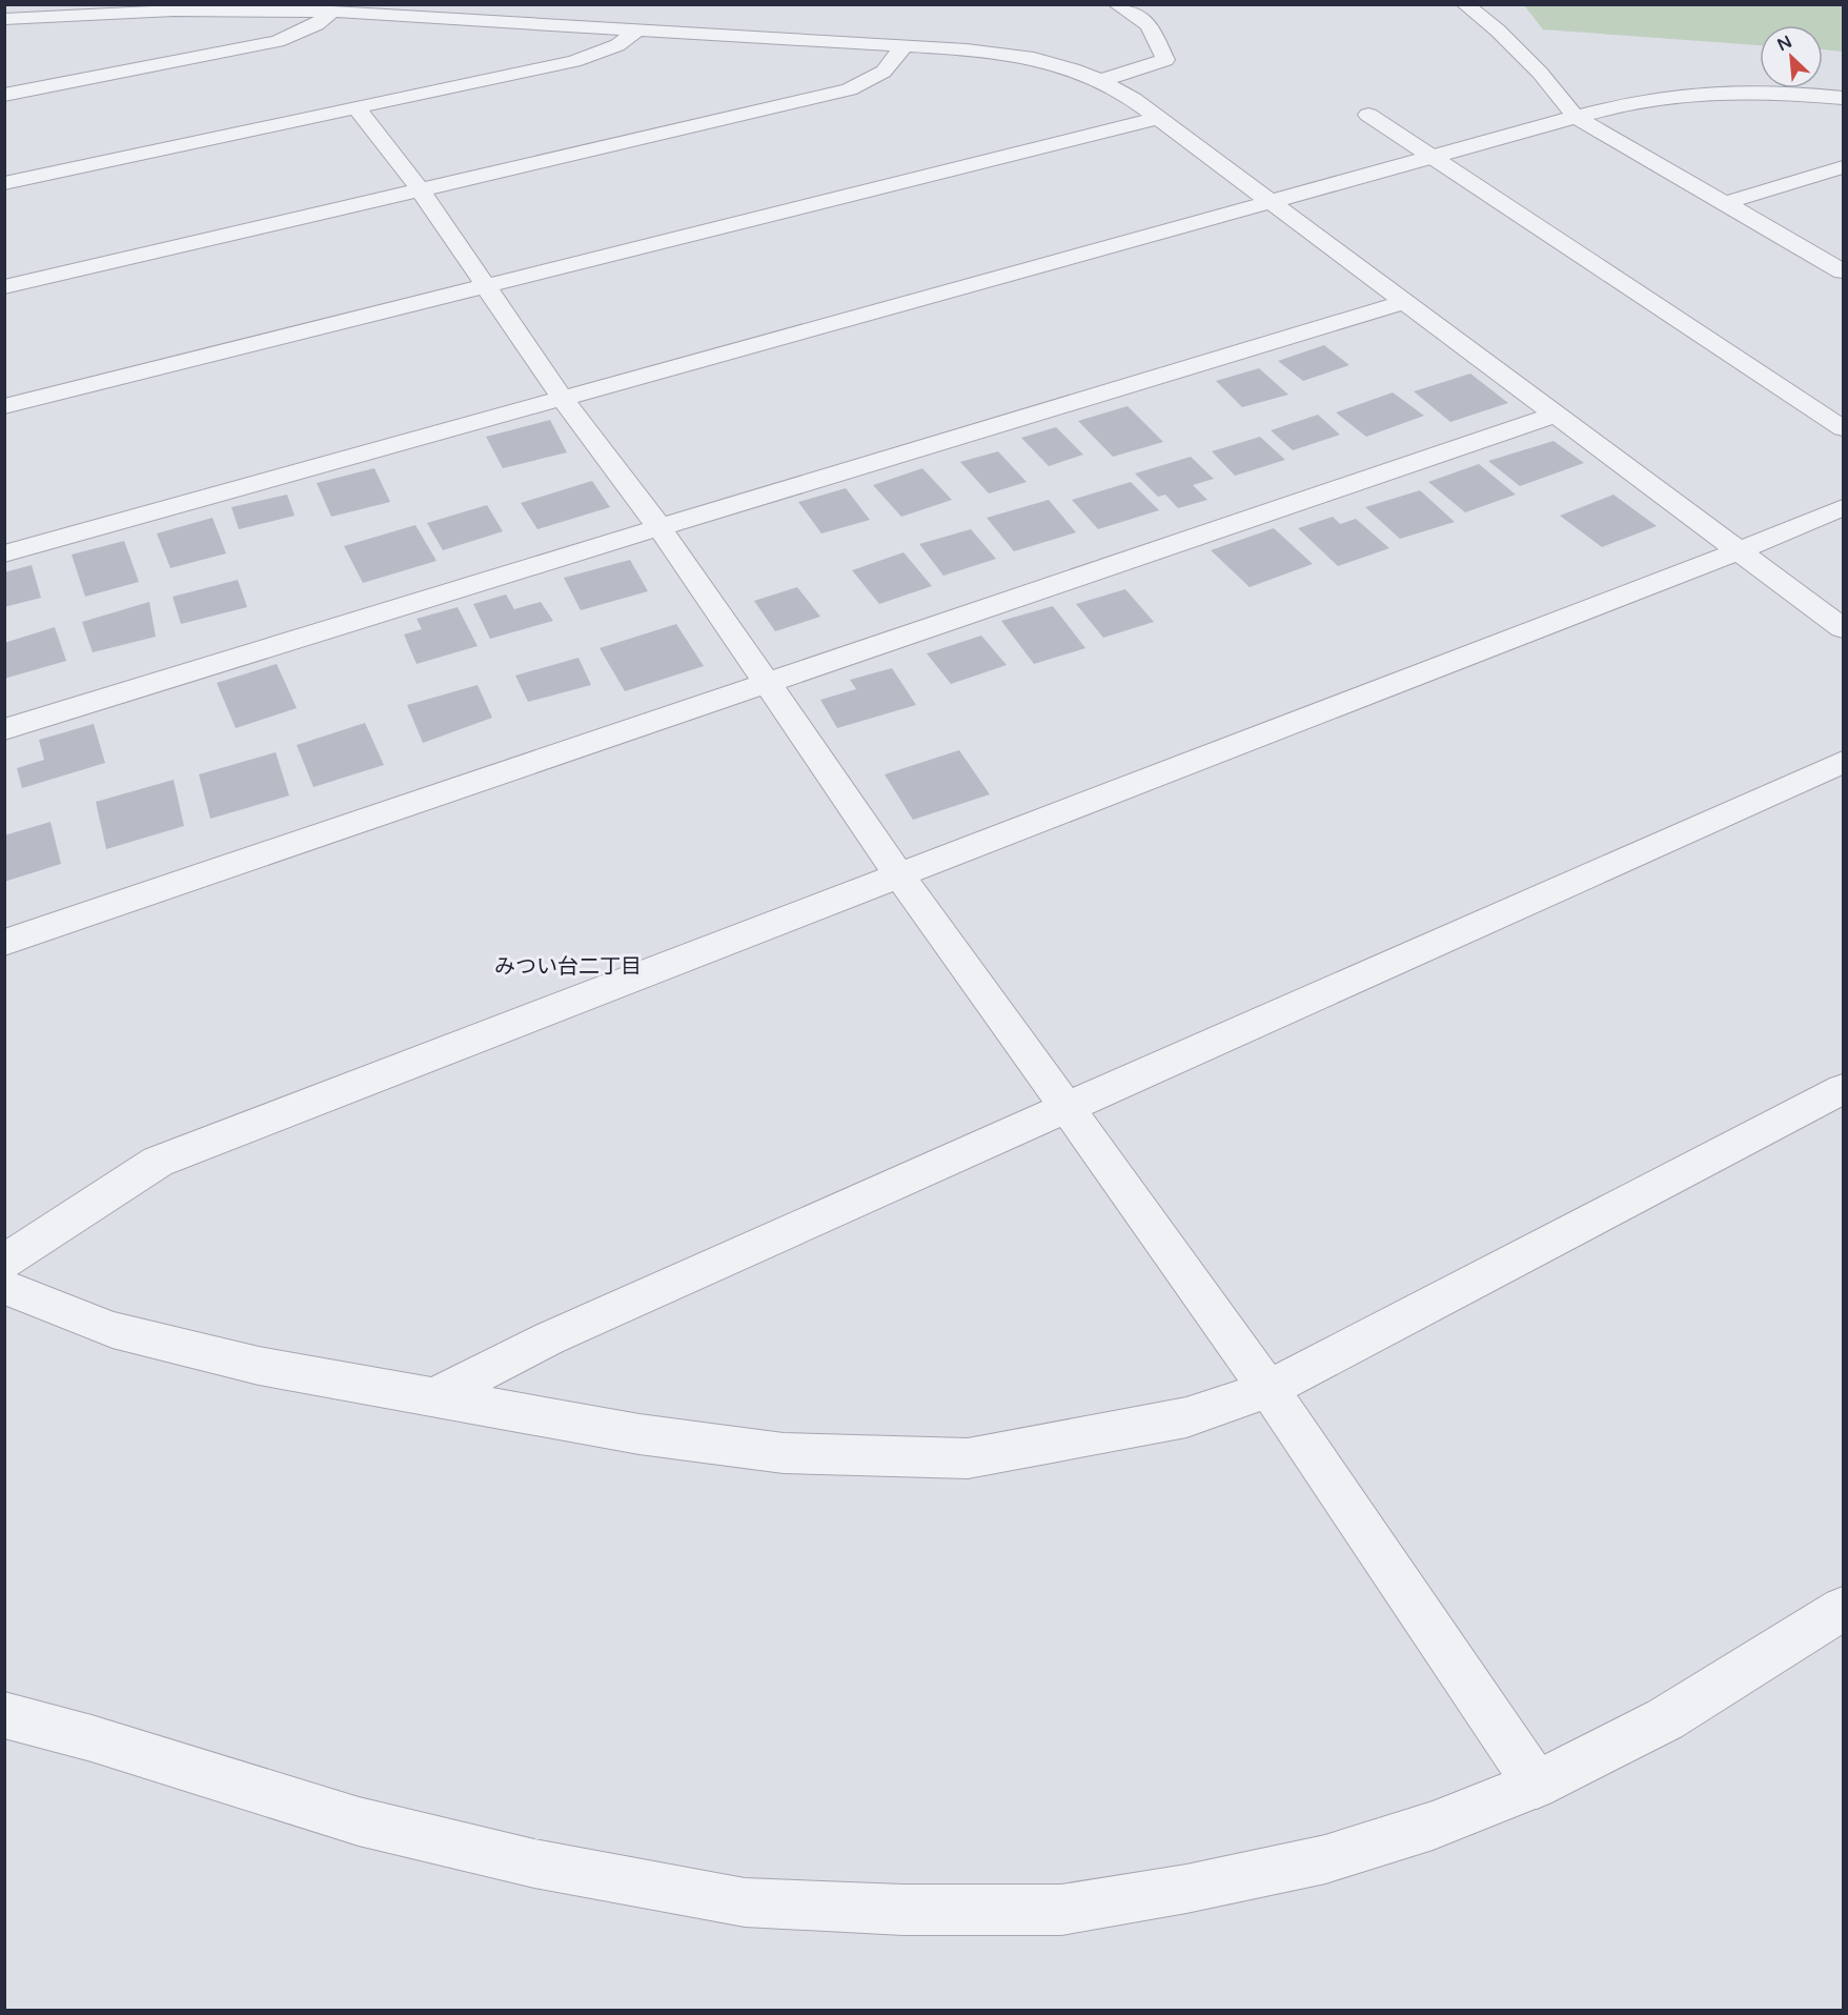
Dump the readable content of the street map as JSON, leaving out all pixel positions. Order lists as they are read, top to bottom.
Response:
{
  "districts": ["みつい台二丁目"],
  "north": "top left"
}
